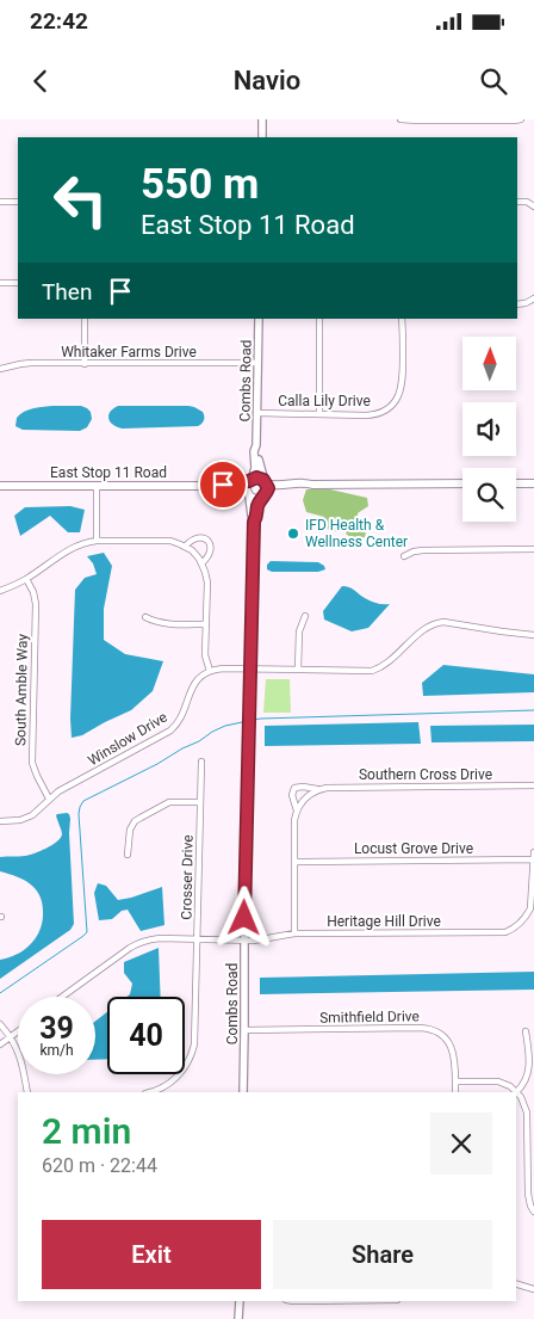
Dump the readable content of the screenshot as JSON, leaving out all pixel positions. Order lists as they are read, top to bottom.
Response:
{
  "streets": {
    "main road": ["East Stop 11 Road"],
    "street": [
      "Whitaker Farms Drive",
      "Combs Road",
      "Calla Lily Drive",
      "South Amble Way",
      "Winslow Drive",
      "Southern Cross Drive",
      "Locust Grove Drive",
      "Crosser Drive",
      "Heritage Hill Drive",
      "Smithfield Drive"
    ]
  },
  "crossings": [
    ["Whitaker Farms Drive", "Combs Road"],
    ["Combs Road", "Calla Lily Drive"],
    ["Combs Road", "East Stop 11 Road"],
    ["Combs Road", "Heritage Hill Drive"],
    ["Combs Road", "Smithfield Drive"],
    ["South Amble Way", "Winslow Drive"],
    ["Locust Grove Drive", "Heritage Hill Drive"],
    ["Crosser Drive", "Heritage Hill Drive"]
  ],
  "places": ["IFD Health & Wellness Center"],
  "north": "top",
  "page": {
    "status": "22:42",
    "header": "Navio",
    "turn": ["550 m", "East Stop 11 Road"],
    "then": "Then",
    "speed": "39 km/h",
    "limit": "40",
    "heading": ["2 min", "620 m · 22:44"],
    "buttons": ["Exit", "Share"]
  }
}
